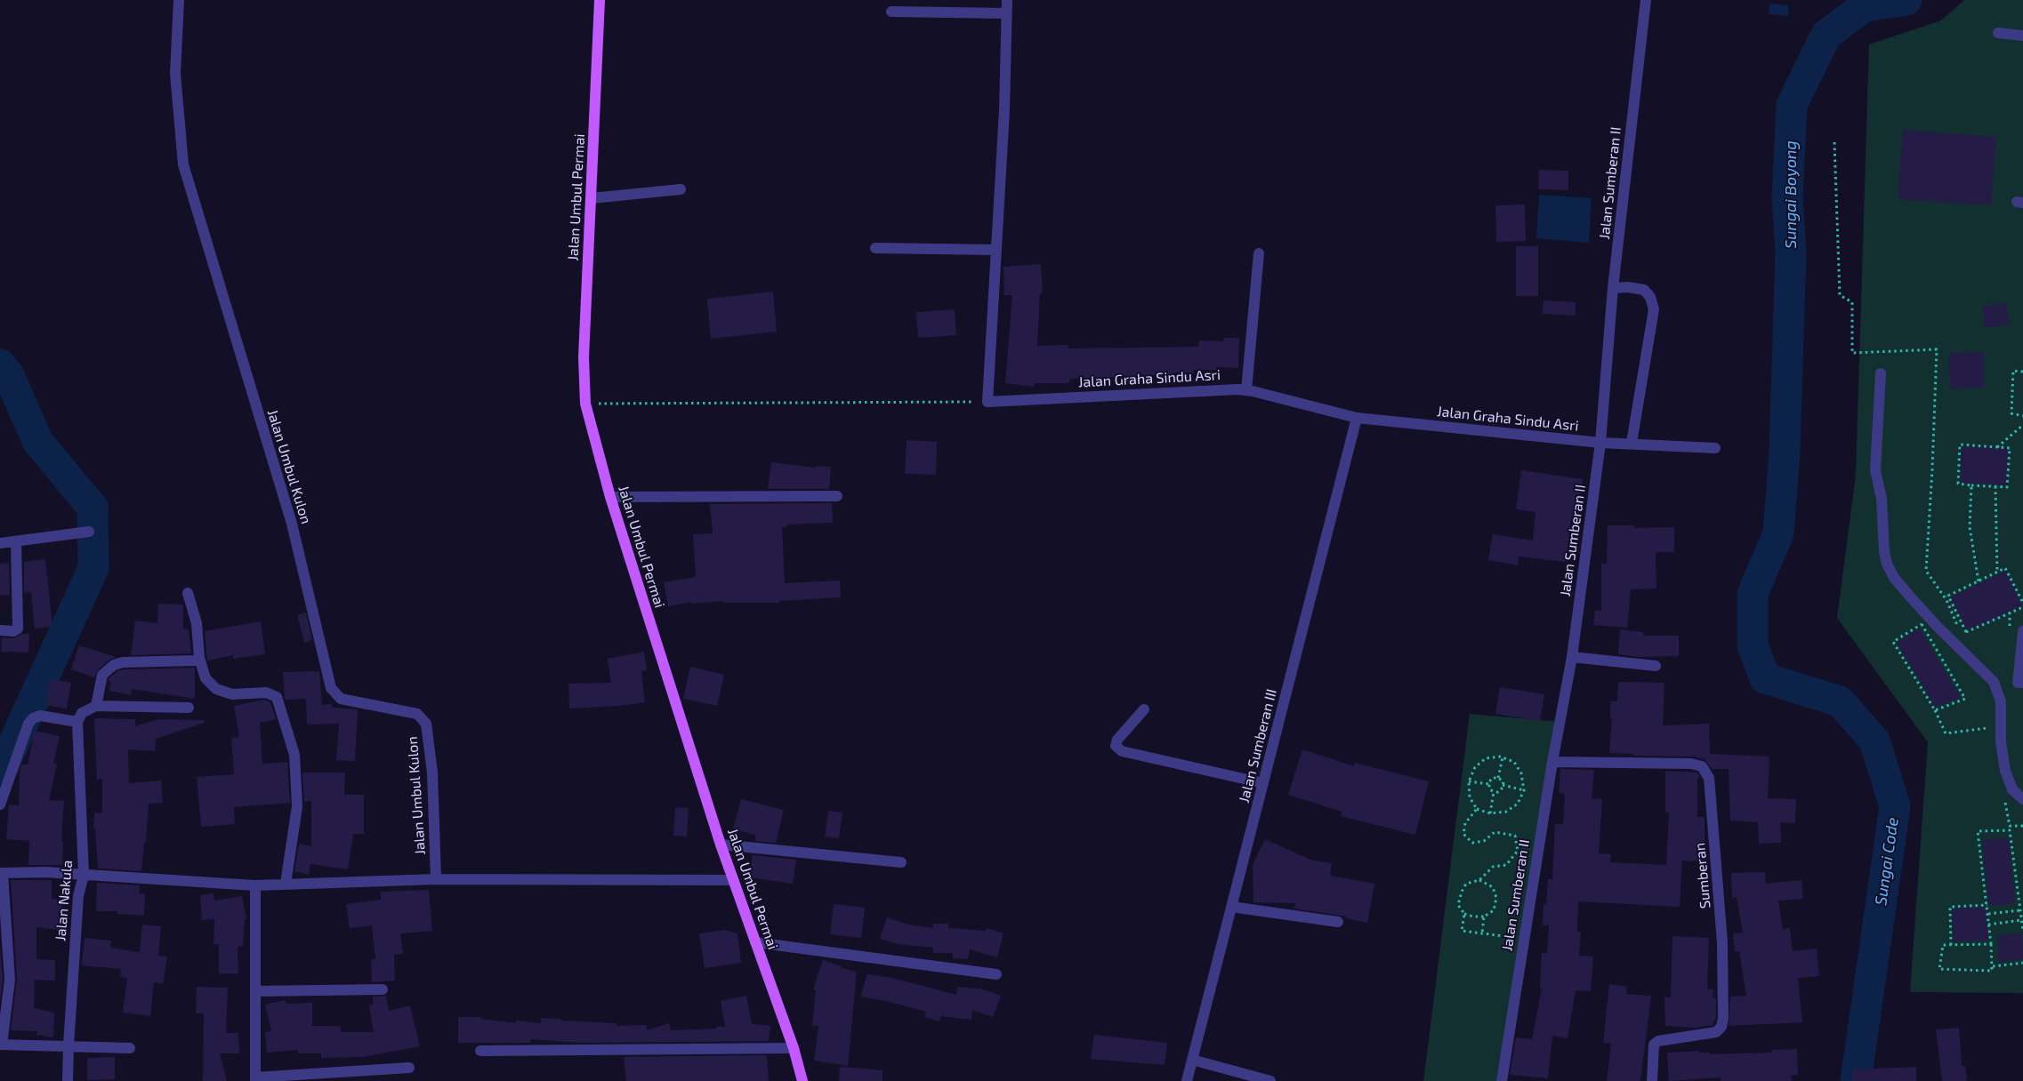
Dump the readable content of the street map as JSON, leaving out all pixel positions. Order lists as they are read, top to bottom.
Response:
{
  "streets": {
    "main road": ["Jalan Umbul Permai"],
    "street": [
      "Jalan Sumberan II",
      "Jalan Graha Sindu Asri",
      "Jalan Umbul Kulon",
      "Jalan Sumberan III",
      "Sumberan",
      "Jalan Nakula"
    ]
  },
  "crossings": [
    ["Jalan Sumberan II", "Jalan Graha Sindu Asri"],
    ["Jalan Sumberan II", "Sumberan"],
    ["Jalan Graha Sindu Asri", "Jalan Sumberan III"]
  ],
  "water": ["Sungai Boyong", "Sungai Code"]
}
